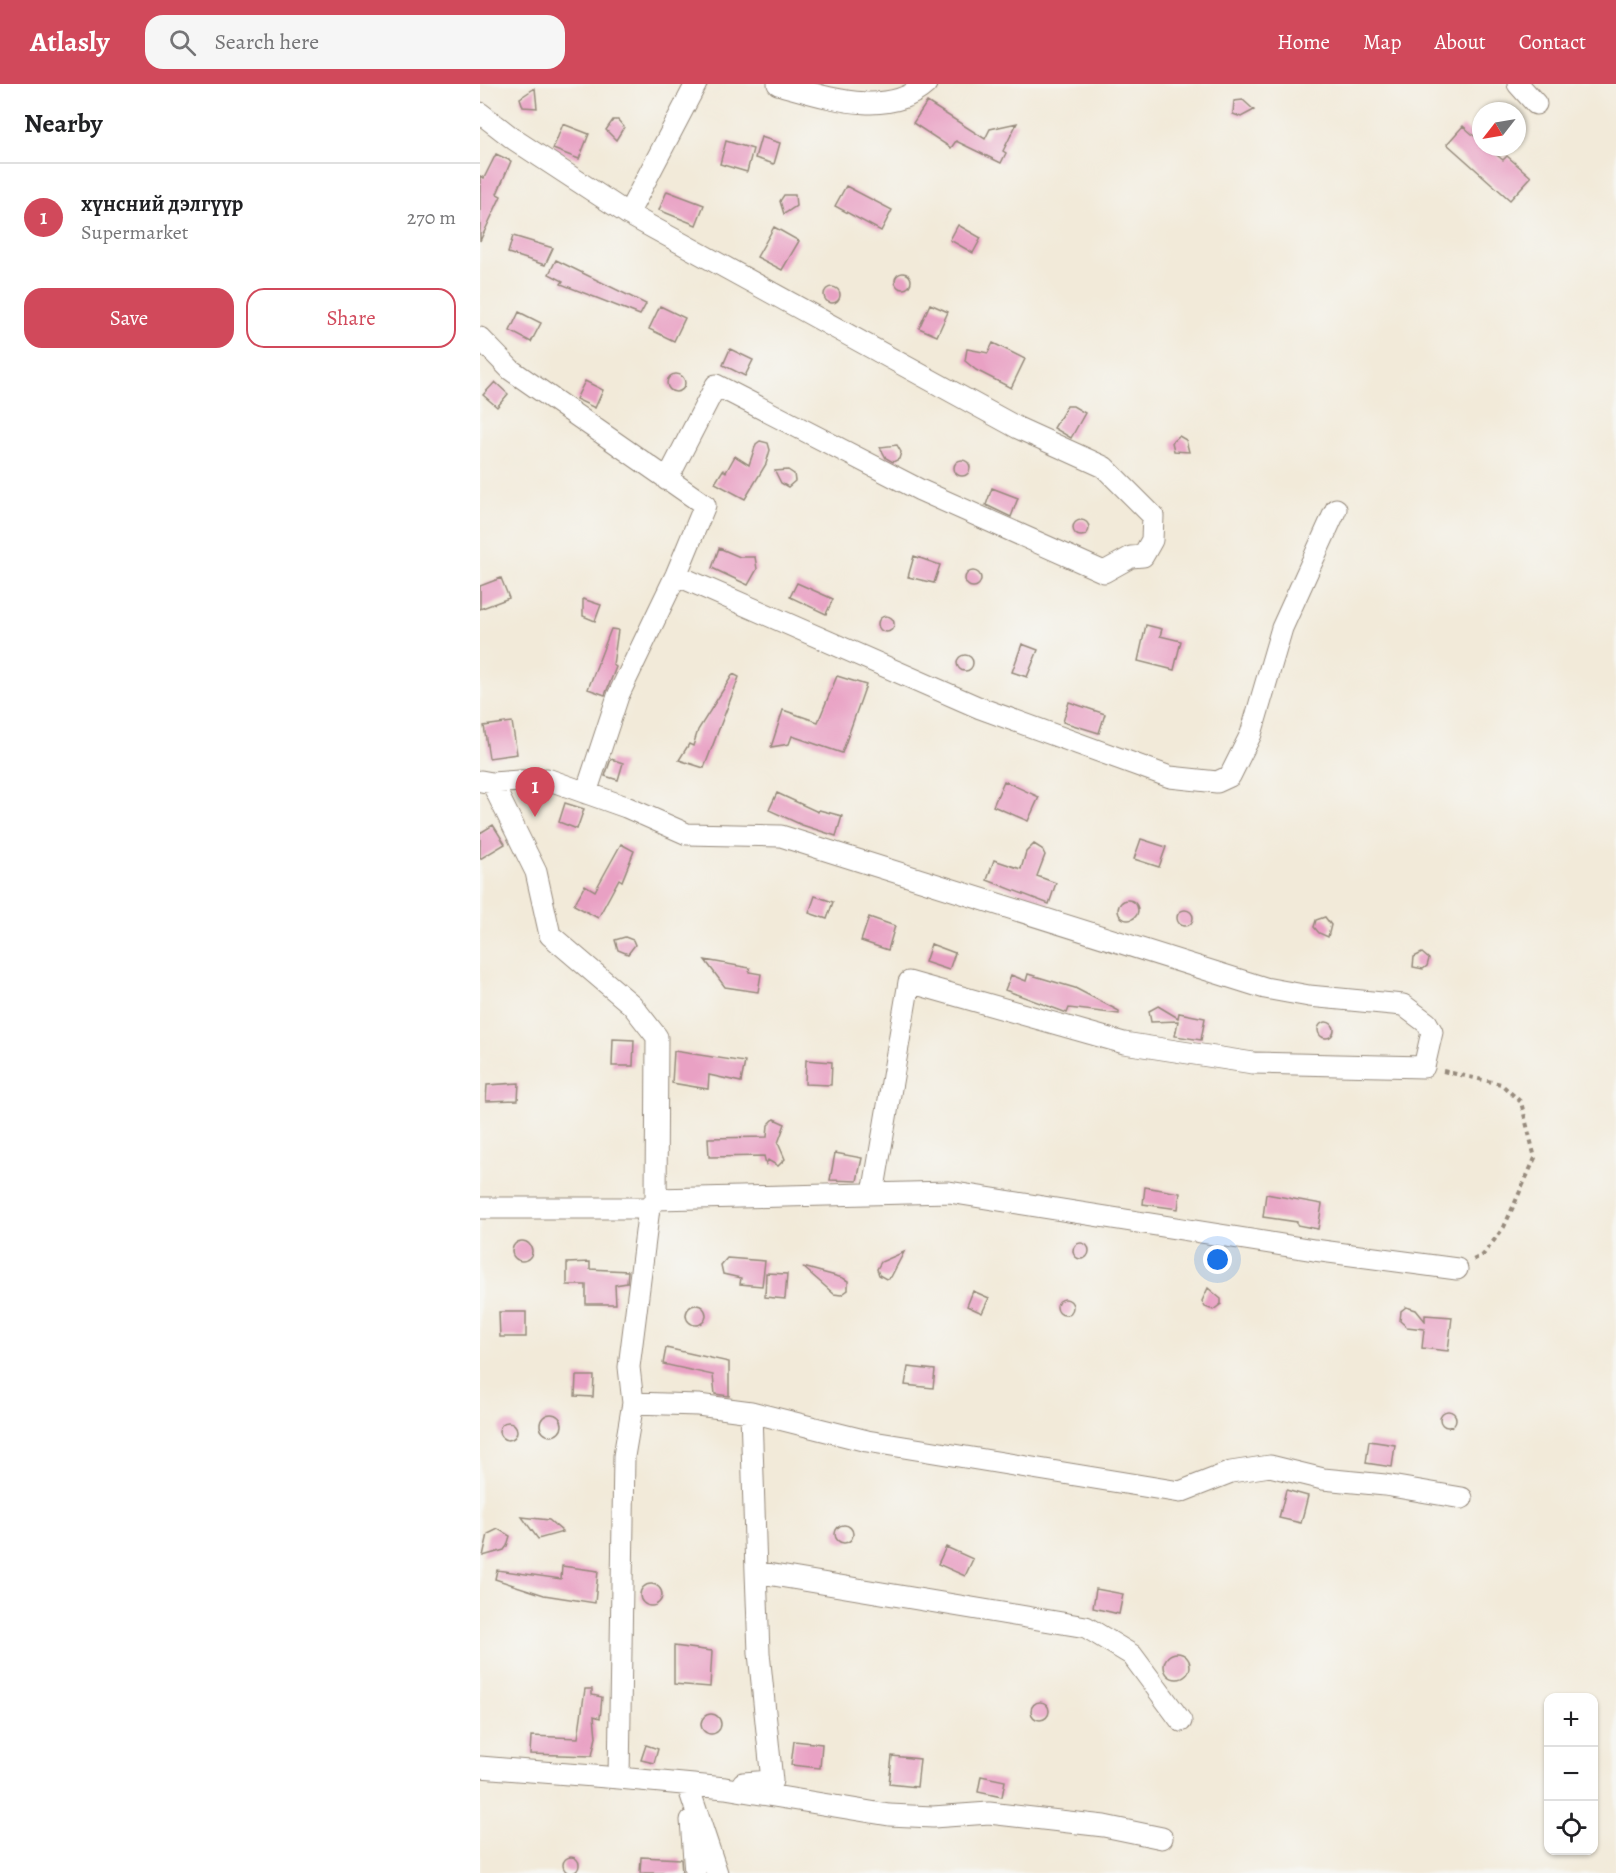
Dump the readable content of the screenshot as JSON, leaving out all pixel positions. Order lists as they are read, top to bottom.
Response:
{
  "north": "bottom left",
  "page": {
    "header": "Atlasly",
    "search": "Search here",
    "nav": [
      "Home",
      "Map",
      "About",
      "Contact"
    ],
    "heading": "Nearby",
    "list": [
      {
        "mark": "1",
        "name": "хүнсний дэлгүүр",
        "note": "Supermarket",
        "value": "270 m"
      }
    ],
    "buttons": ["Save", "Share"],
    "pins": "1",
    "map_buttons": ["+", "−"]
  }
}
